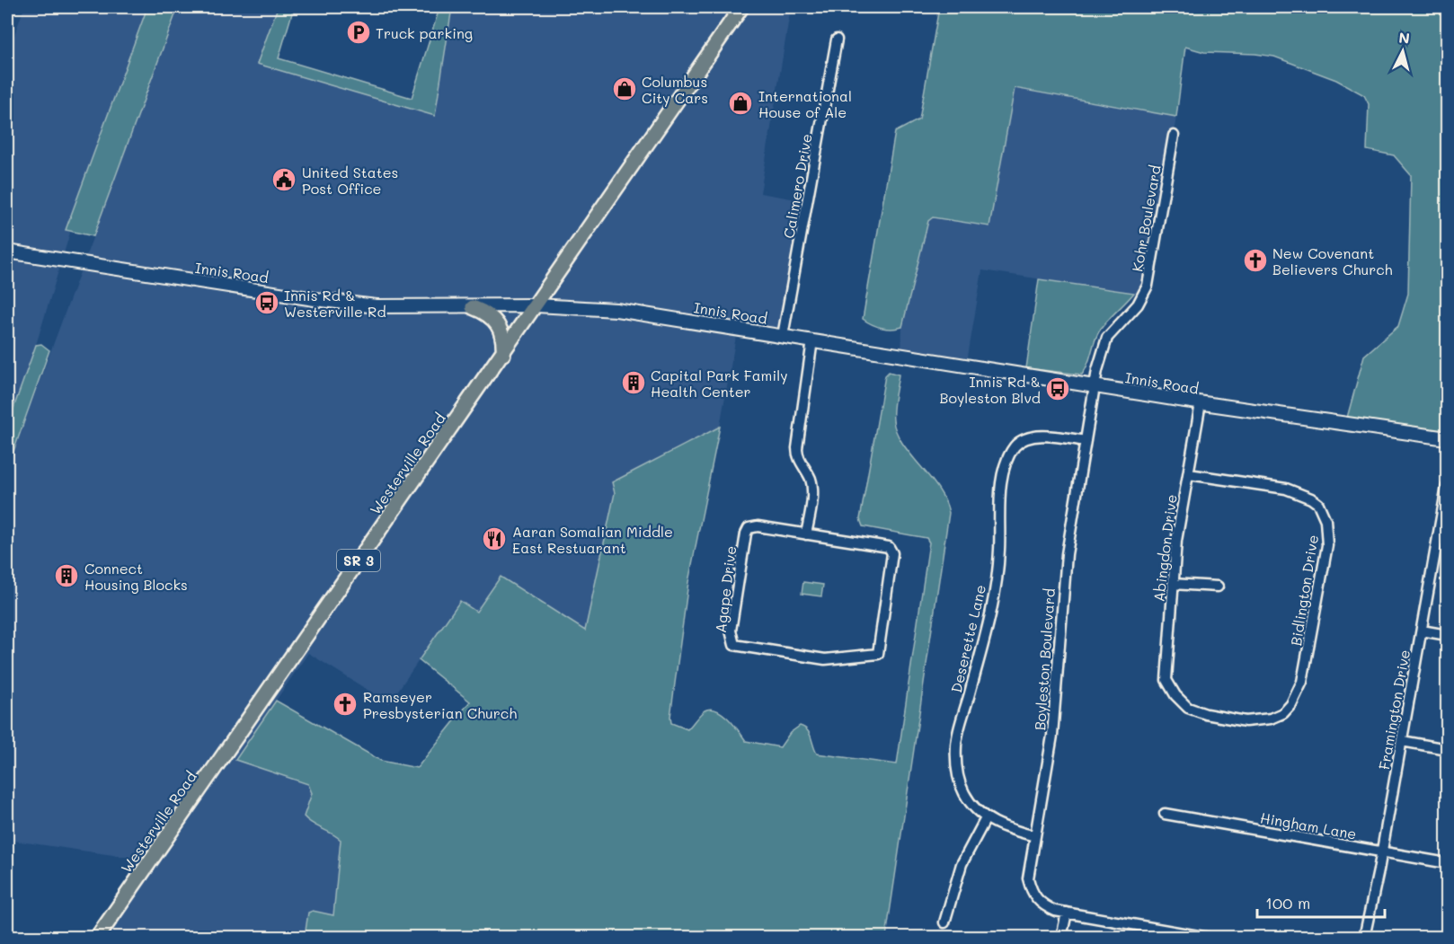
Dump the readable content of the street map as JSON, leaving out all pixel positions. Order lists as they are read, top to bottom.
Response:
{
  "streets": {
    "main road": ["Innis Road", "Westerville Road", "SR 3"],
    "street": [
      "Calimero Drive",
      "Kohr Boulevard",
      "Abingdon Drive",
      "Agape Drive",
      "Bidlington Drive",
      "Deserette Lane",
      "Boyleston Boulevard",
      "Framington Drive",
      "Hingham Lane"
    ]
  },
  "crossings": [
    ["Calimero Drive", "Innis Road"],
    ["Kohr Boulevard", "Innis Road"],
    ["Kohr Boulevard", "Boyleston Boulevard"],
    ["Innis Road", "Westerville Road"],
    ["Innis Road", "Abingdon Drive"],
    ["Innis Road", "Boyleston Boulevard"],
    ["Abingdon Drive", "Bidlington Drive"],
    ["Deserette Lane", "Boyleston Boulevard"],
    ["Framington Drive", "Hingham Lane"]
  ],
  "places": {
    "parking": ["Truck parking"],
    "shop": ["Columbus City Cars", "International House of Ale"],
    "public building": ["United States Post Office"],
    "church": ["New Covenant Believers Church", "Ramseyer Presbysterian Church"],
    "bus stop": ["Innis Rd & Westerville Rd", "Innis Rd & Boyleston Blvd"],
    "building": ["Capital Park Family Health Center", "Connect Housing Blocks"],
    "restaurant": ["Aaran Somalian Middle East Restuarant"]
  },
  "scale_bar": "100 m",
  "north": "top"
}
